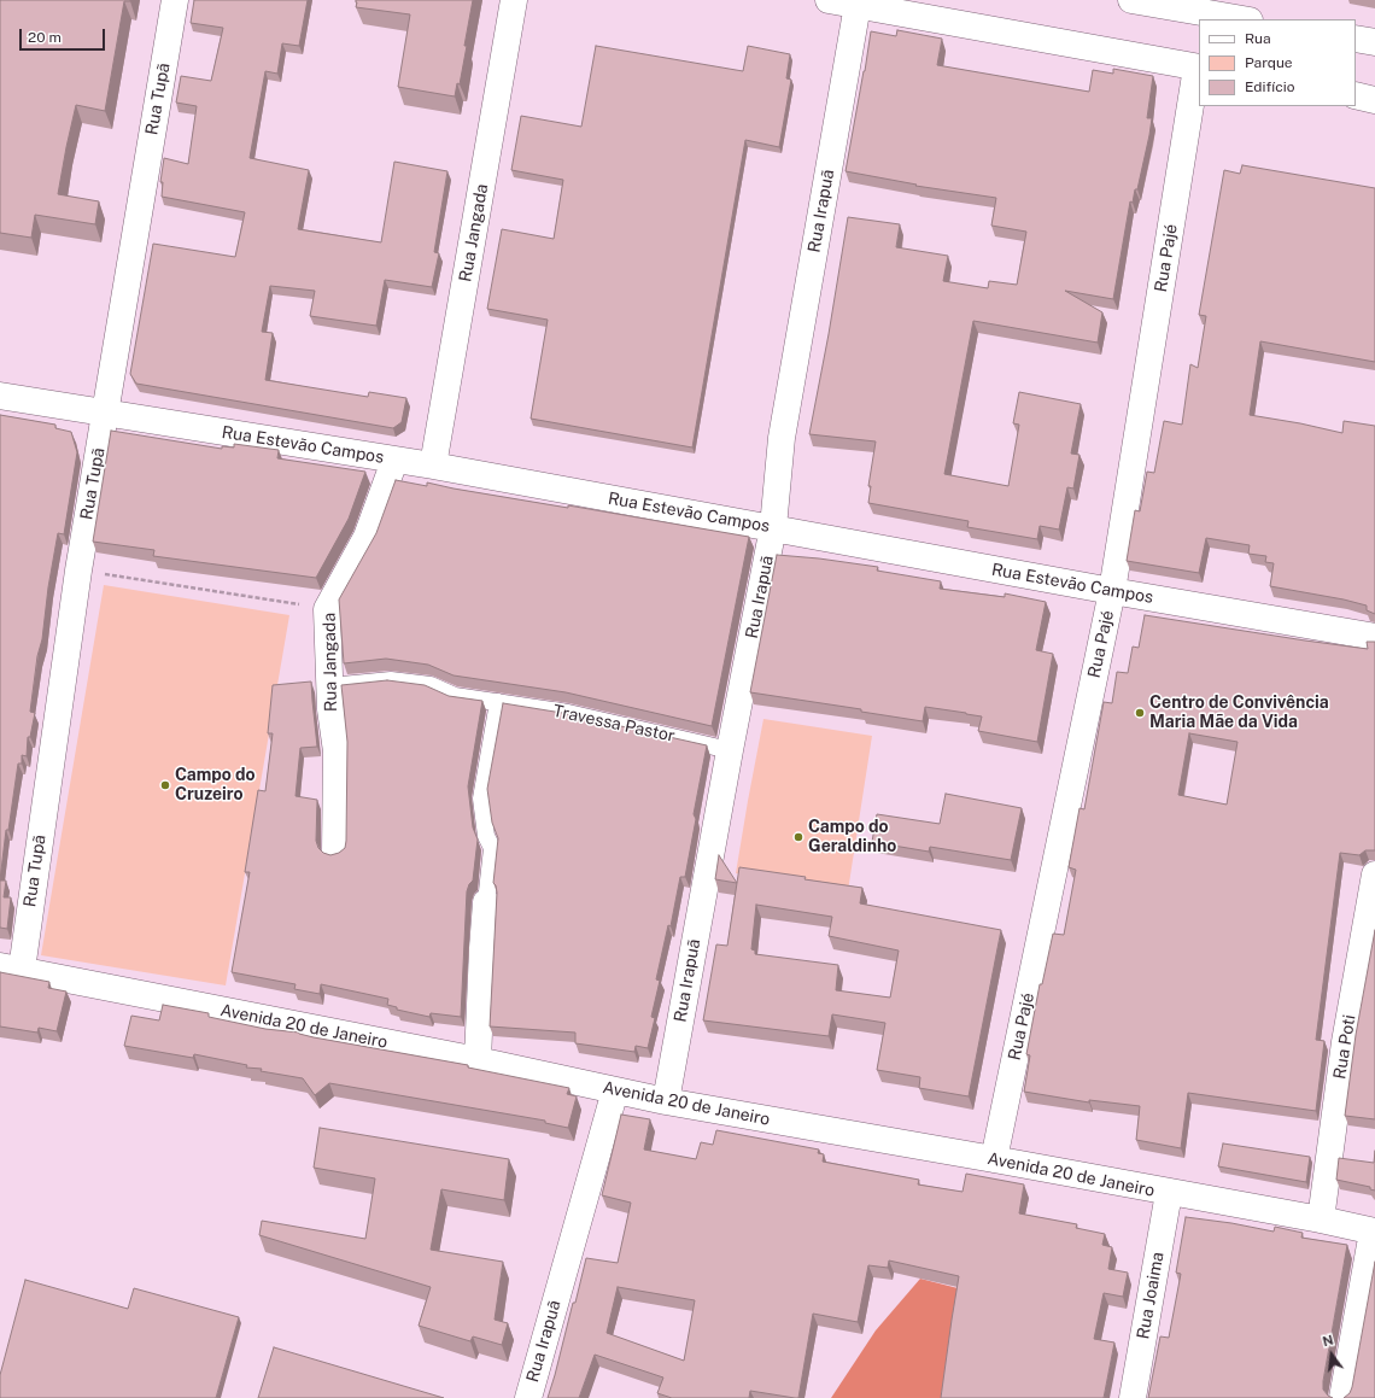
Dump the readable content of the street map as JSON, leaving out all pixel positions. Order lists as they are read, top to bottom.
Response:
{
  "streets": {
    "street": [
      "Rua Tupã",
      "Rua Irapuã",
      "Rua Jangada",
      "Rua Pajé",
      "Rua Estevão Campos",
      "Avenida 20 de Janeiro",
      "Rua Poti",
      "Rua Joaima"
    ],
    "lane": ["Travessa Pastor"]
  },
  "crossings": [
    ["Rua Tupã", "Rua Estevão Campos"],
    ["Rua Tupã", "Avenida 20 de Janeiro"],
    ["Rua Irapuã", "Rua Estevão Campos"],
    ["Rua Irapuã", "Travessa Pastor"],
    ["Rua Irapuã", "Avenida 20 de Janeiro"],
    ["Rua Jangada", "Rua Estevão Campos"],
    ["Rua Jangada", "Travessa Pastor"],
    ["Rua Pajé", "Rua Estevão Campos"],
    ["Rua Pajé", "Avenida 20 de Janeiro"],
    ["Avenida 20 de Janeiro", "Rua Poti"],
    ["Avenida 20 de Janeiro", "Rua Joaima"]
  ],
  "places": ["Centro de Convivência Maria Mãe da Vida", "Campo do Cruzeiro", "Campo do Geraldinho"],
  "legend": ["Rua", "Parque", "Edifício"],
  "scale_bar": "20 m",
  "north": "top"
}
